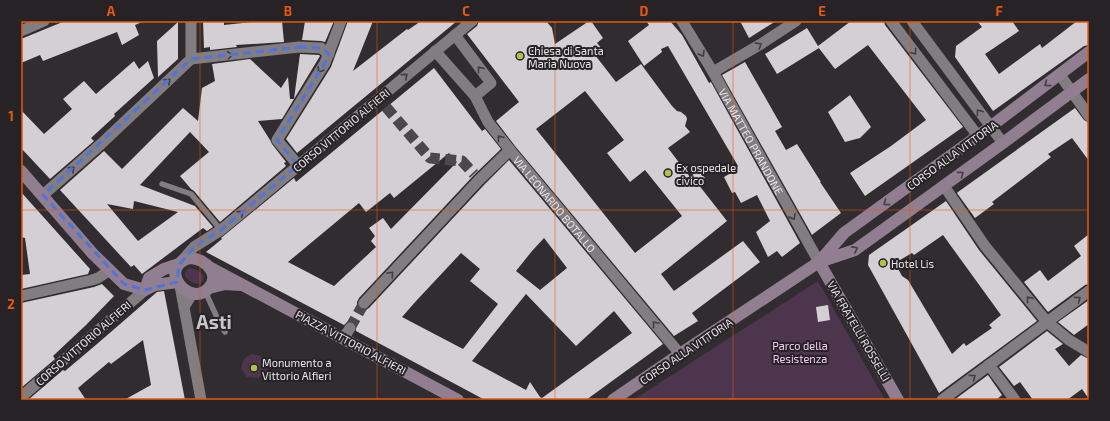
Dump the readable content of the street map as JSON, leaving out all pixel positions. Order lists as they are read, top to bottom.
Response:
{
  "streets": {
    "street": [
      "CORSO VITTORIO ALFIERI",
      "VIA MATTEO PRANDONE",
      "CORSO ALLA VITTORIA",
      "VIA LEONARDO BOTALLO",
      "VIA FRATELLI ROSSELLI",
      "PIAZZA VITTORIO ALFIERI"
    ]
  },
  "crossings": [
    ["CORSO VITTORIO ALFIERI", "VIA LEONARDO BOTALLO"],
    ["CORSO VITTORIO ALFIERI", "PIAZZA VITTORIO ALFIERI"],
    ["VIA MATTEO PRANDONE", "CORSO ALLA VITTORIA"],
    ["VIA MATTEO PRANDONE", "VIA FRATELLI ROSSELLI"],
    ["CORSO ALLA VITTORIA", "VIA LEONARDO BOTALLO"],
    ["CORSO ALLA VITTORIA", "VIA FRATELLI ROSSELLI"]
  ],
  "one_way": ["CORSO VITTORIO ALFIERI", "VIA MATTEO PRANDONE", "VIA LEONARDO BOTALLO"],
  "districts": ["Asti"],
  "parks": ["Parco della Resistenza"],
  "places": [
    "Chiesa di Santa Maria Nuova",
    "Ex ospedale civico",
    "Hotel Lis",
    "Monumento a Vittorio Alfieri"
  ],
  "grid": {
    "columns": [
      "A",
      "B",
      "C",
      "D",
      "E",
      "F"
    ],
    "rows": ["1", "2"]
  }
}
